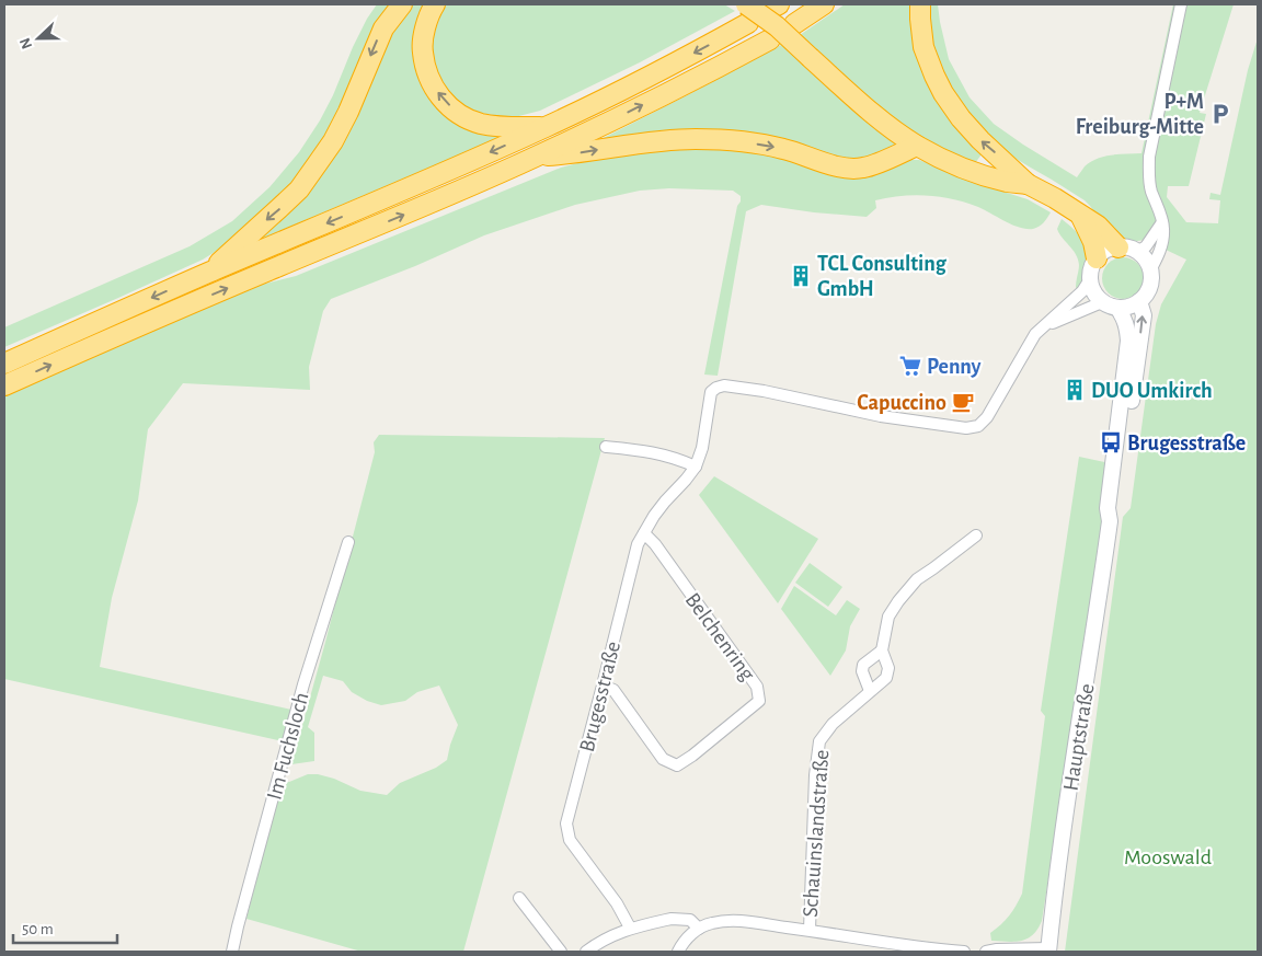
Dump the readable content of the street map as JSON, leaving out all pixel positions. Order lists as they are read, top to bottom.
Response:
{
  "streets": {
    "street": [
      "Belchenring",
      "Brugesstraße",
      "Hauptstraße",
      "Im Fuchsloch",
      "Schauinslandstraße"
    ]
  },
  "crossings": [
    ["Belchenring", "Brugesstraße"],
    ["Brugesstraße", "Hauptstraße"]
  ],
  "parks": ["Mooswald"],
  "places": {
    "parking": ["P+M Freiburg-Mitte"],
    "building": ["TCL Consulting GmbH", "DUO Umkirch"],
    "supermarket": ["Penny"],
    "cafe": ["Capuccino"],
    "bus stop": ["Brugesstraße"]
  },
  "scale_bar": "50 m",
  "north": "left"
}
